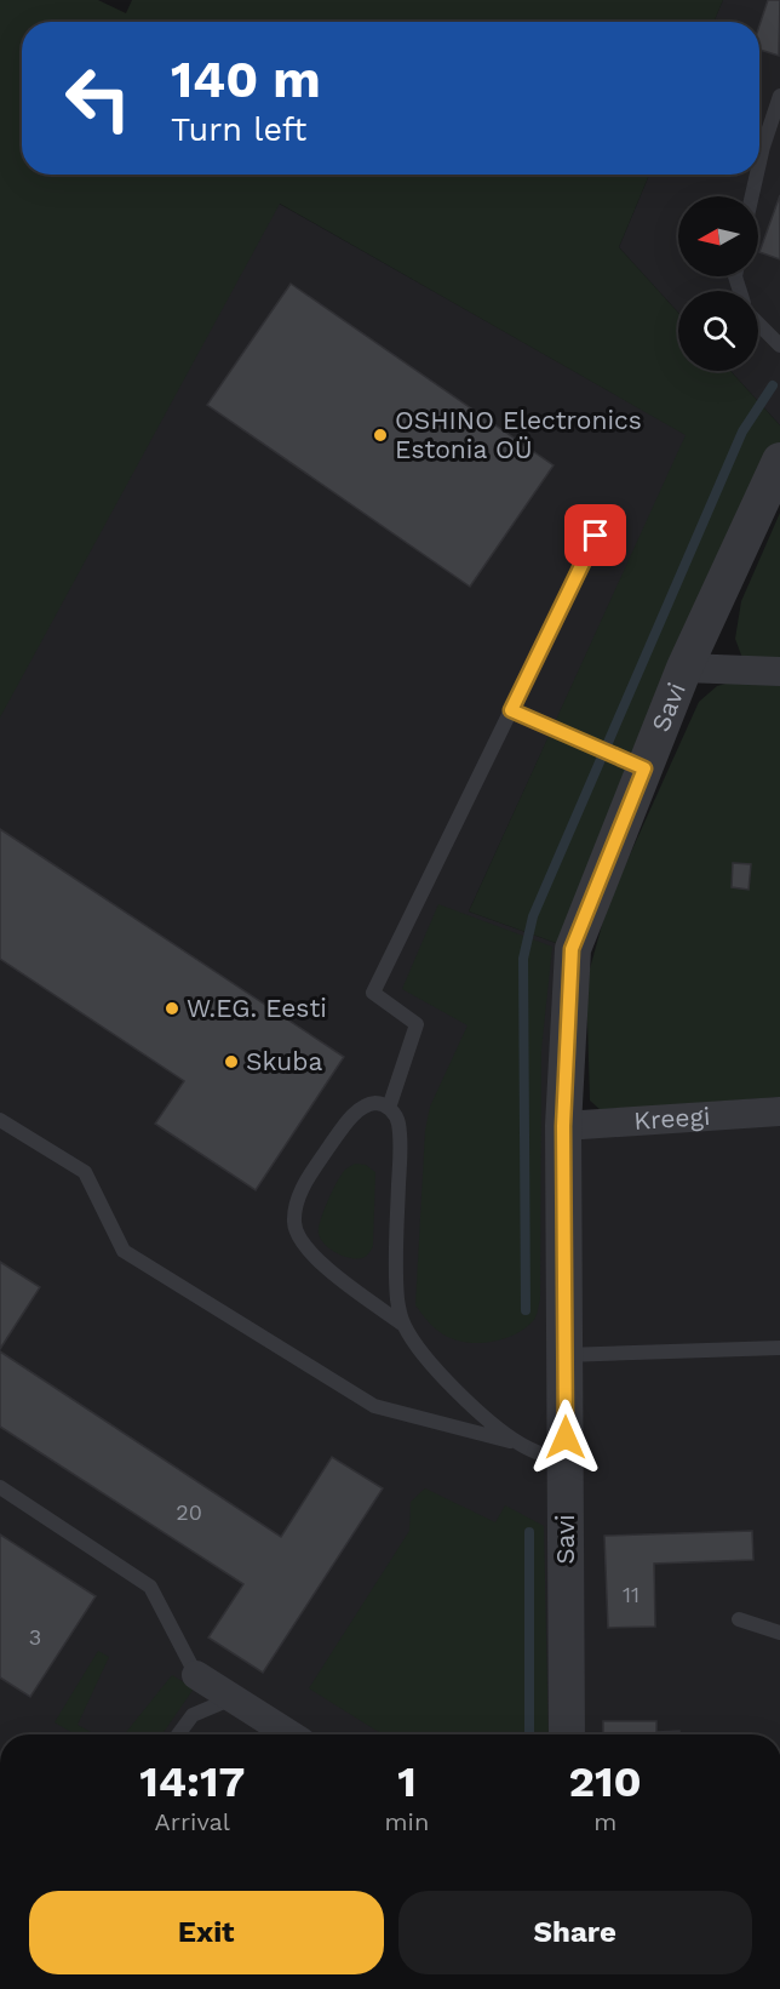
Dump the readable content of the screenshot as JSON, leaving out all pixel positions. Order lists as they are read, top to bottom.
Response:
{
  "streets": {
    "street": ["Savi", "Kreegi"]
  },
  "crossings": [
    ["Savi", "Kreegi"]
  ],
  "places": ["OSHINO Electronics Estonia OÜ", "W.EG. Eesti", "Skuba"],
  "house_numbers": ["20", "11", "3"],
  "north": "left",
  "page": {
    "turn": ["140 m", "Turn left"],
    "eta": [
      "14:17",
      "Arrival",
      "1",
      "min",
      "210",
      "m"
    ],
    "buttons": ["Exit", "Share"]
  }
}
